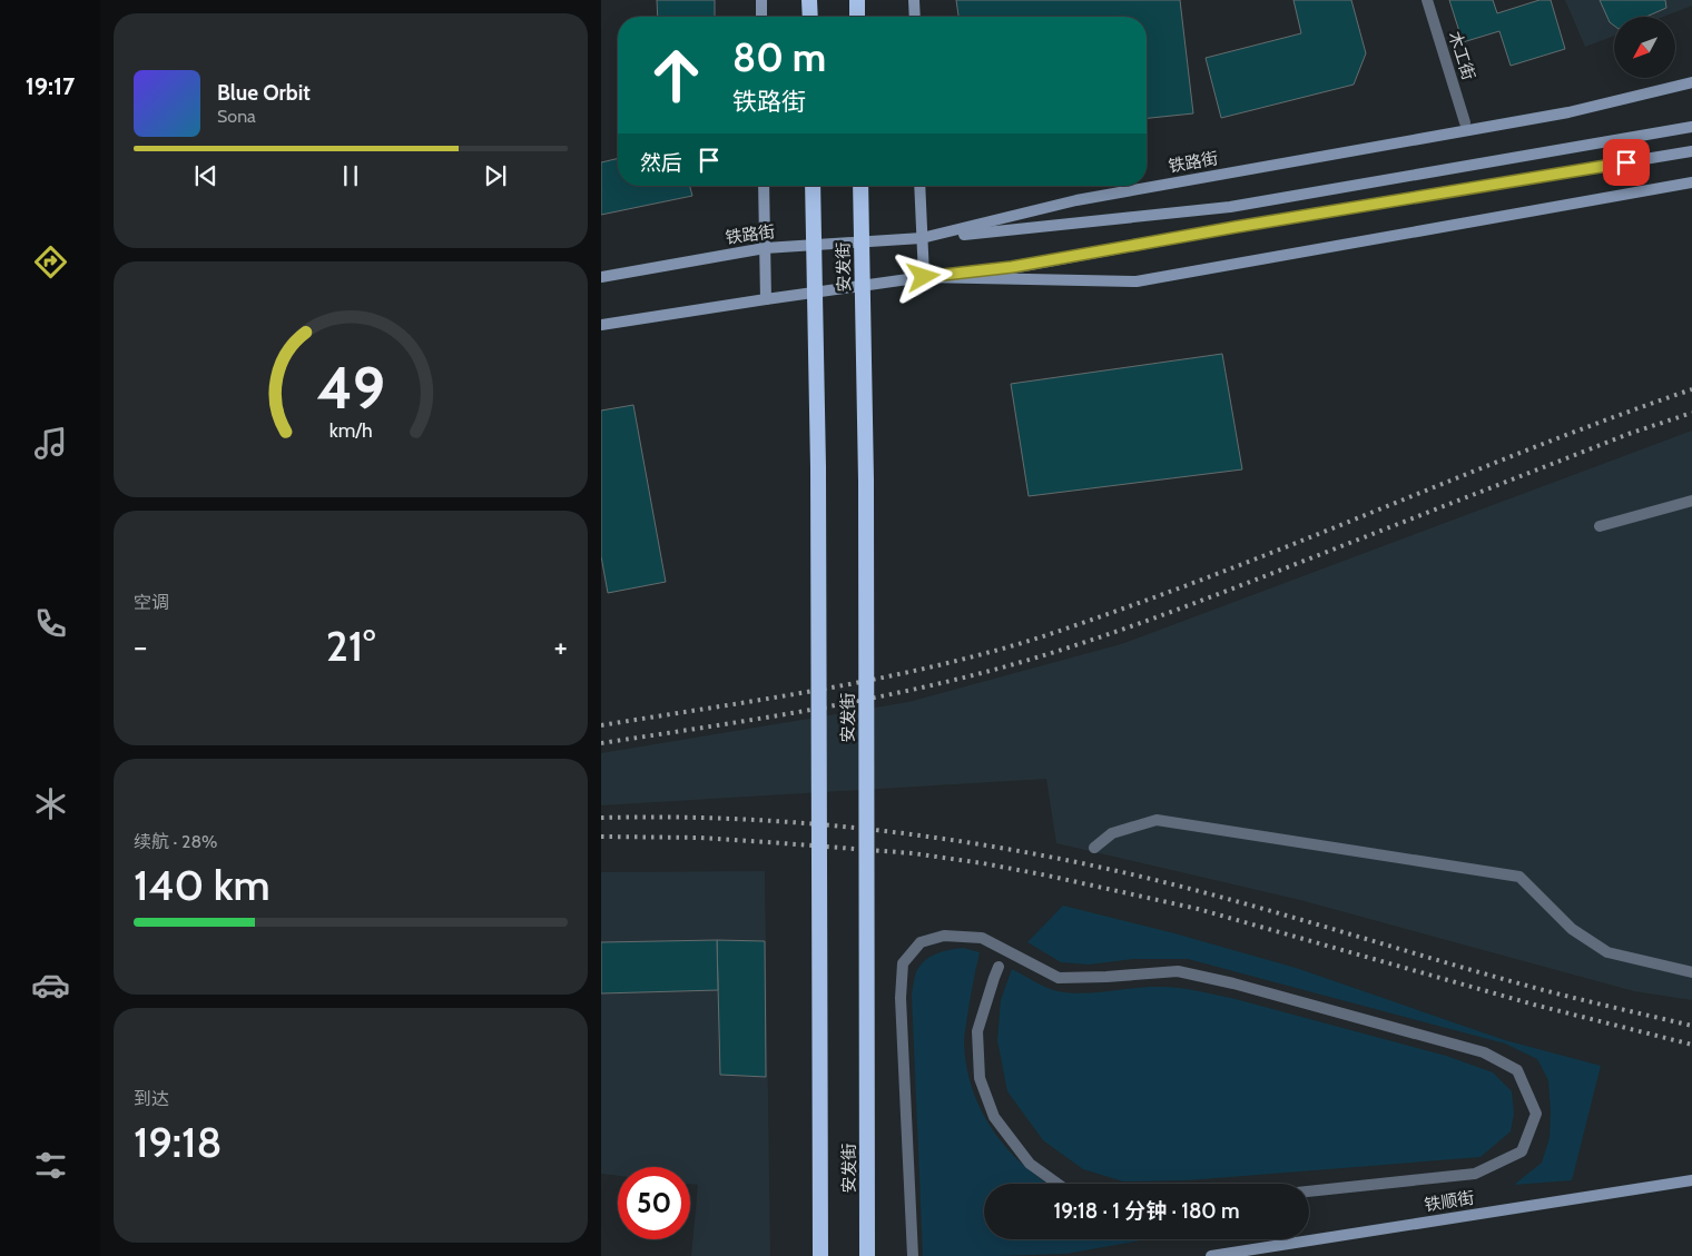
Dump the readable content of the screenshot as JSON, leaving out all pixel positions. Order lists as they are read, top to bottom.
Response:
{
  "streets": {
    "highway": ["安发街"],
    "main road": ["铁路街", "铁顺街"],
    "street": ["木工街"]
  },
  "north": "bottom left",
  "page": {
    "tabs": "19:17",
    "turn": ["80 m", "铁路街"],
    "song": ["Blue Orbit", "Sona"],
    "then": "然后",
    "tile": [
      "空调",
      ["续航 · 28%", "140 km"],
      ["到达", "19:18"]
    ],
    "heat": ["−", "21°", "+"],
    "limit": "50",
    "trip": "19:18 · 1 分钟 · 180 m",
    "gauge": ["49", "km/h"]
  }
}
